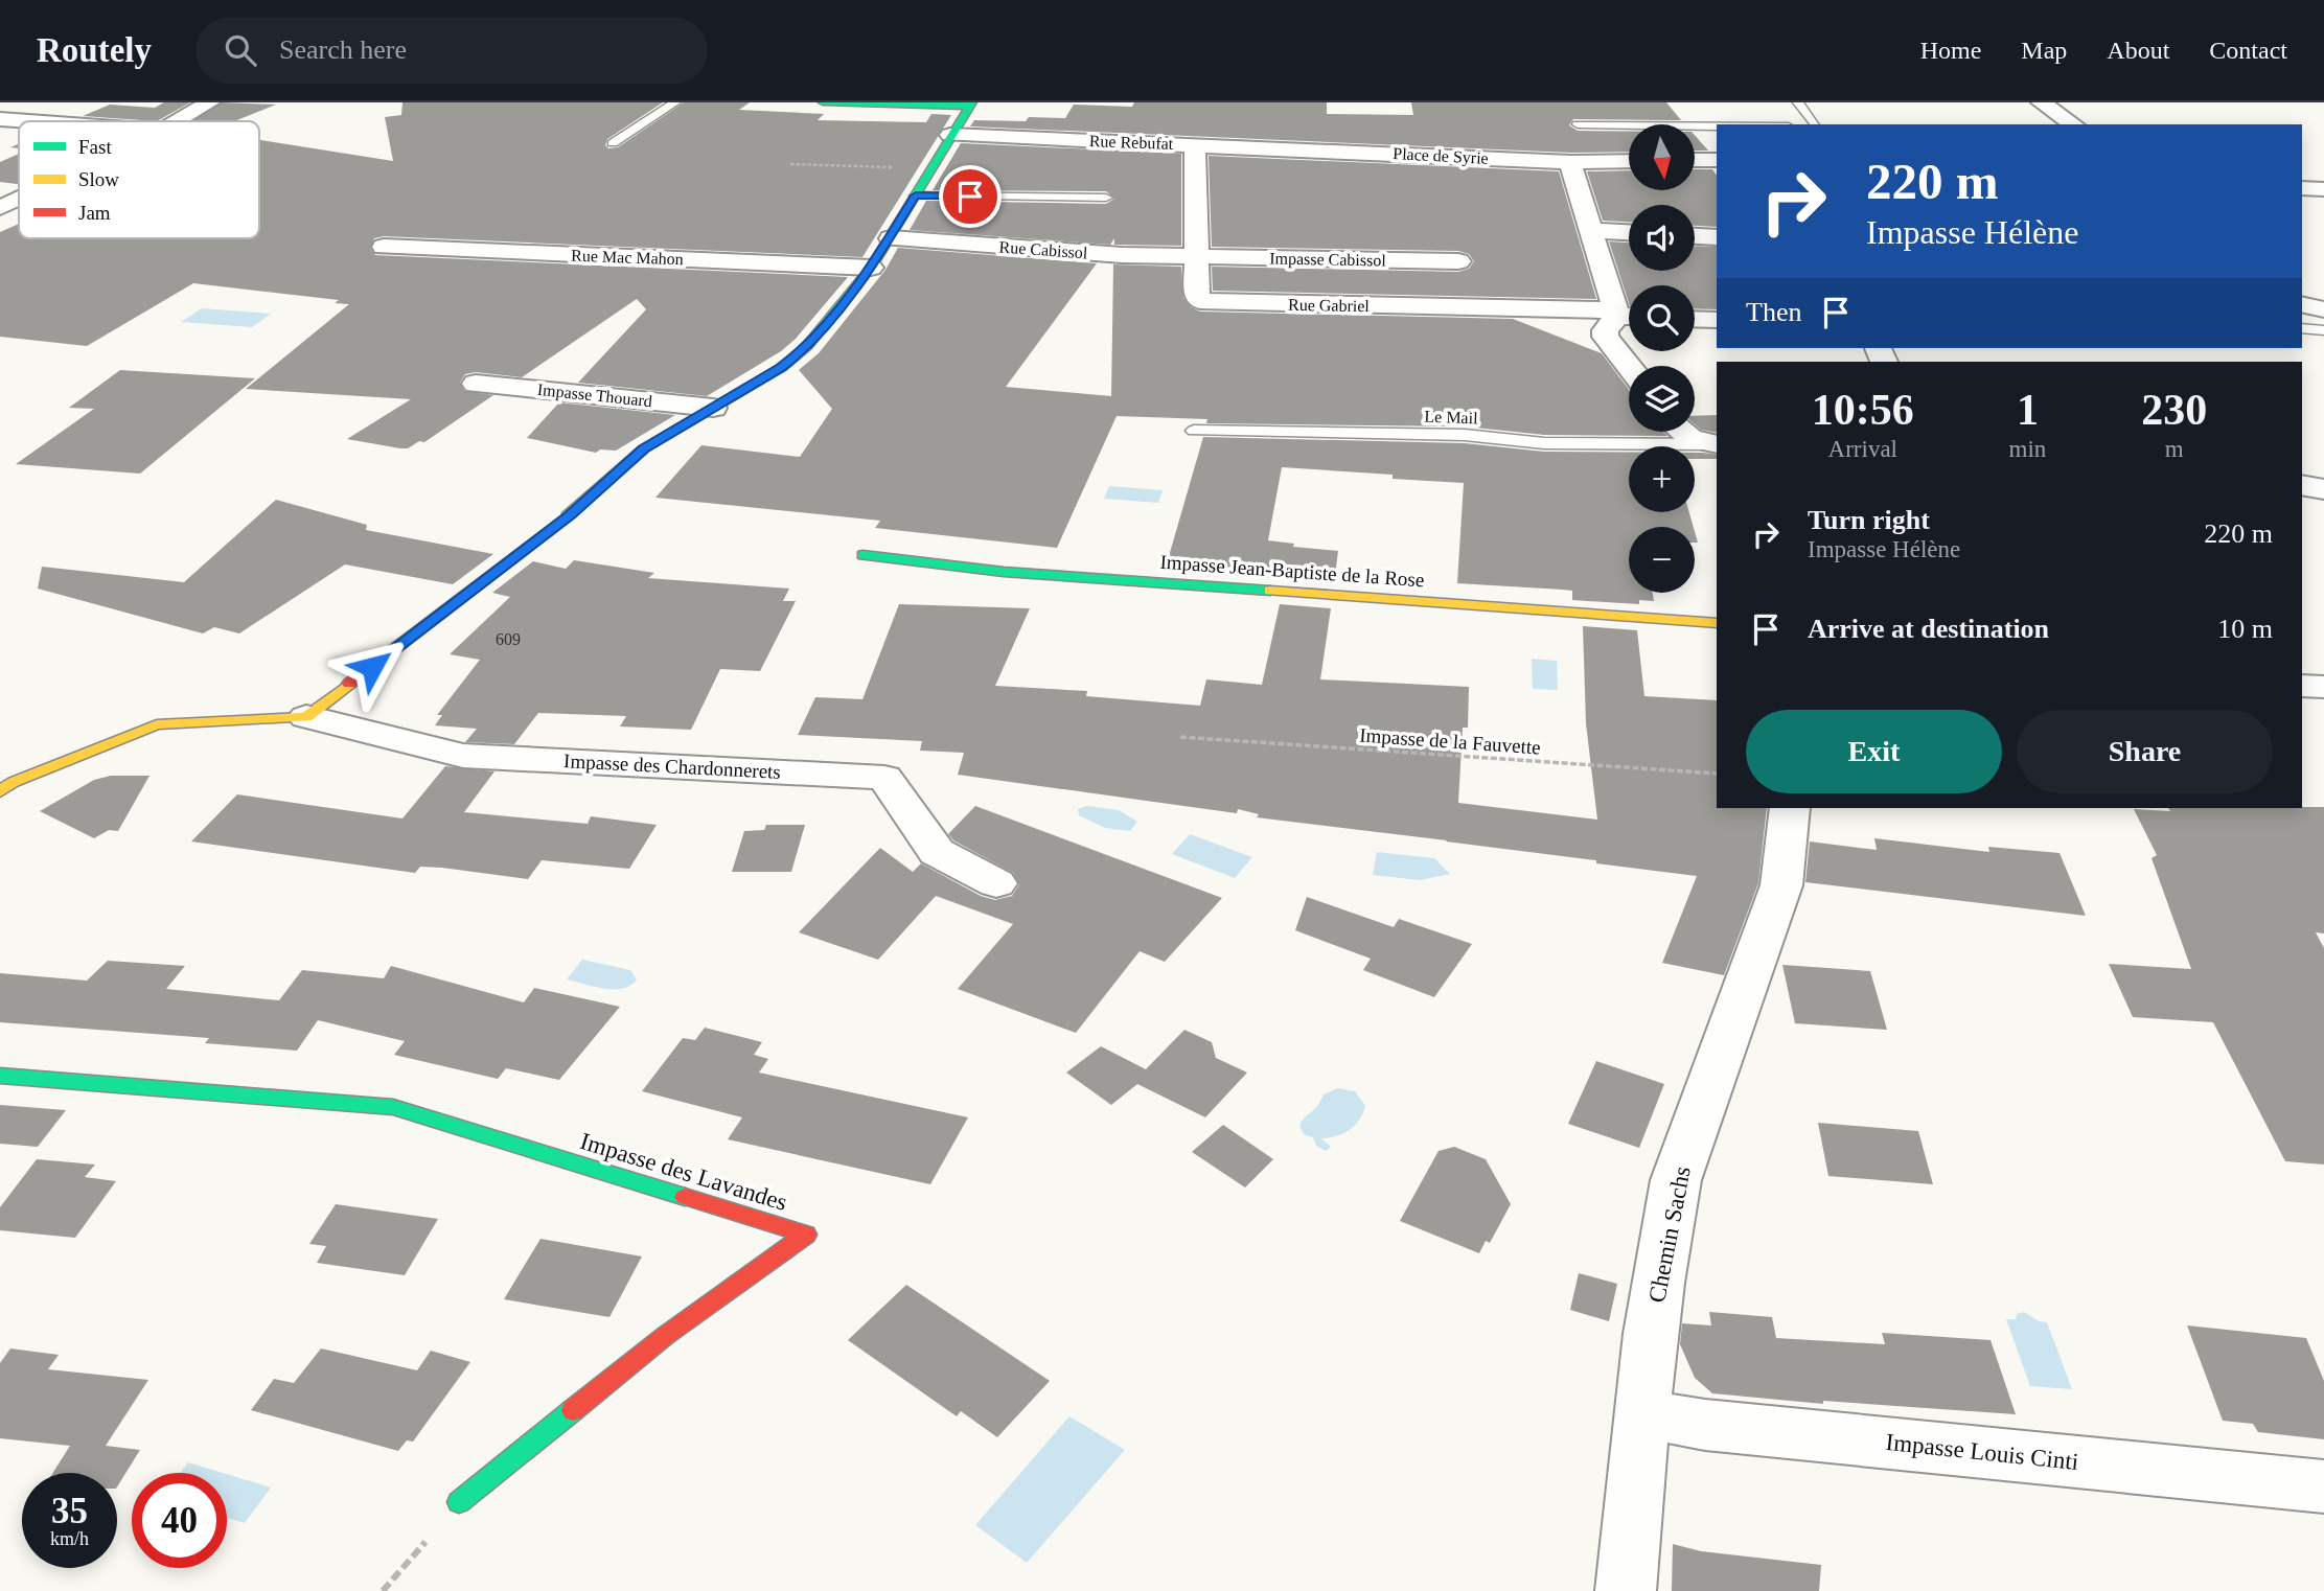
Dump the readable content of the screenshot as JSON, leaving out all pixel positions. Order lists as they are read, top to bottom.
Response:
{
  "streets": {
    "street": [
      "Rue Rebufat",
      "Place de Syrie",
      "Rue Cabissol",
      "Rue Mac Mahon",
      "Impasse Cabissol",
      "Rue Gabriel",
      "Impasse Thouard",
      "Impasse Jean-Baptiste de la Rose",
      "Impasse des Chardonnerets",
      "Impasse des Lavandes",
      "Chemin Sachs",
      "Impasse Louis Cinti"
    ],
    "lane": ["Le Mail"],
    "path": ["Impasse de la Fauvette"]
  },
  "crossings": [
    ["Rue Rebufat", "Place de Syrie"],
    ["Rue Rebufat", "Rue Gabriel"],
    ["Rue Cabissol", "Impasse Cabissol"],
    ["Rue Cabissol", "Rue Gabriel"],
    ["Impasse Cabissol", "Rue Gabriel"],
    ["Chemin Sachs", "Impasse Louis Cinti"]
  ],
  "house_numbers": ["609"],
  "legend": ["Fast", "Slow", "Jam"],
  "north": "bottom",
  "page": {
    "header": "Routely",
    "search": "Search here",
    "nav": [
      "Home",
      "Map",
      "About",
      "Contact"
    ],
    "map_buttons": ["+", "−"],
    "turn": ["220 m", "Impasse Hélène"],
    "then": "Then",
    "eta": [
      "10:56",
      "Arrival",
      "1",
      "min",
      "230",
      "m"
    ],
    "list": [
      {
        "name": "Turn right",
        "note": "Impasse Hélène",
        "value": "220 m"
      },
      {
        "name": "Arrive at destination",
        "value": "10 m"
      }
    ],
    "buttons": ["Exit", "Share"],
    "speed": "35 km/h",
    "limit": "40"
  }
}
